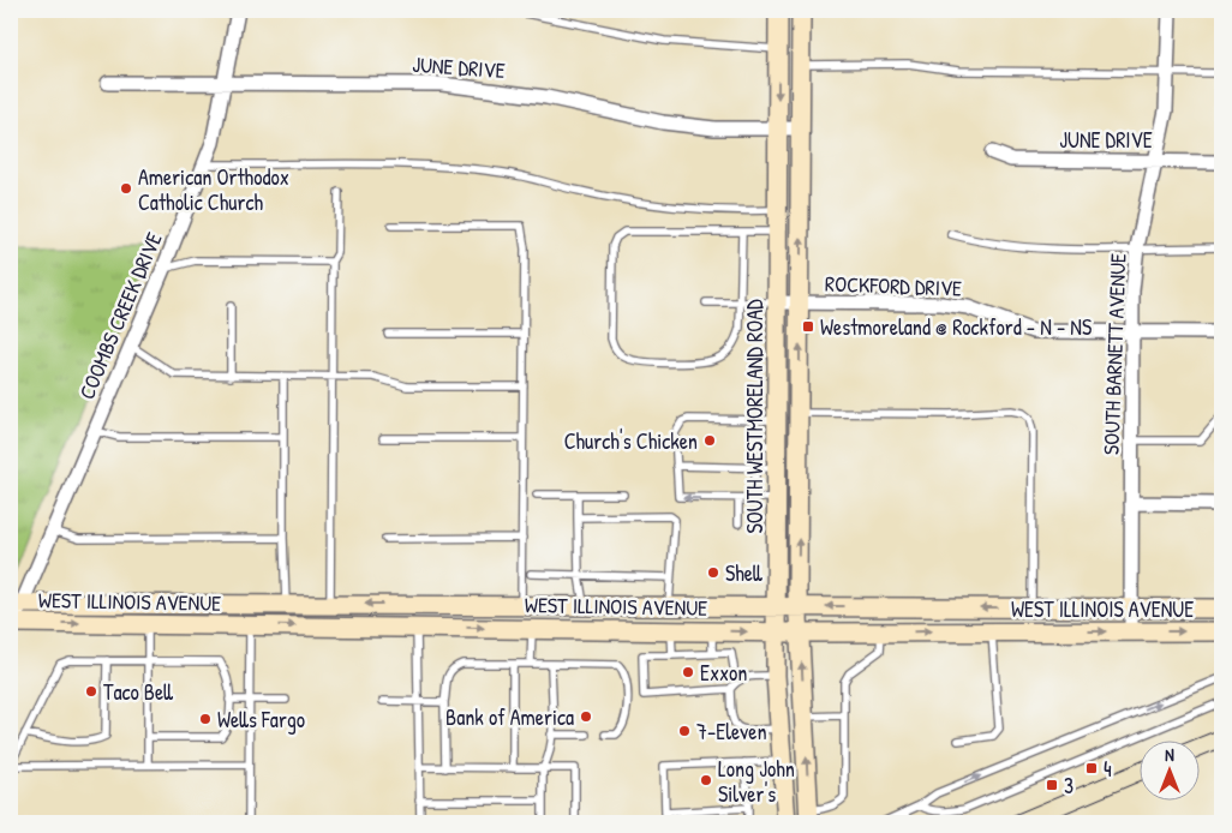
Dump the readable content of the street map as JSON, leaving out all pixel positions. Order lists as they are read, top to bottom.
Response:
{
  "streets": {
    "main road": ["SOUTH WESTMORELAND ROAD", "WEST ILLINOIS AVENUE"],
    "street": [
      "JUNE DRIVE",
      "ROCKFORD DRIVE",
      "COOMBS CREEK DRIVE",
      "SOUTH BARNETT AVENUE"
    ]
  },
  "crossings": [
    ["JUNE DRIVE", "COOMBS CREEK DRIVE"],
    ["JUNE DRIVE", "SOUTH BARNETT AVENUE"],
    ["JUNE DRIVE", "SOUTH WESTMORELAND ROAD"],
    ["ROCKFORD DRIVE", "SOUTH BARNETT AVENUE"],
    ["ROCKFORD DRIVE", "SOUTH WESTMORELAND ROAD"],
    ["COOMBS CREEK DRIVE", "WEST ILLINOIS AVENUE"],
    ["SOUTH BARNETT AVENUE", "WEST ILLINOIS AVENUE"],
    ["SOUTH WESTMORELAND ROAD", "WEST ILLINOIS AVENUE"]
  ],
  "places": {
    "other": [
      "American Orthodox Catholic Church",
      "Church's Chicken",
      "Shell",
      "Exxon",
      "Taco Bell",
      "Bank of America",
      "Wells Fargo",
      "7-Eleven",
      "Long John Silver's"
    ],
    "transit": ["Westmoreland @ Rockford - N - NS", "4", "3"]
  },
  "north": "top"
}
